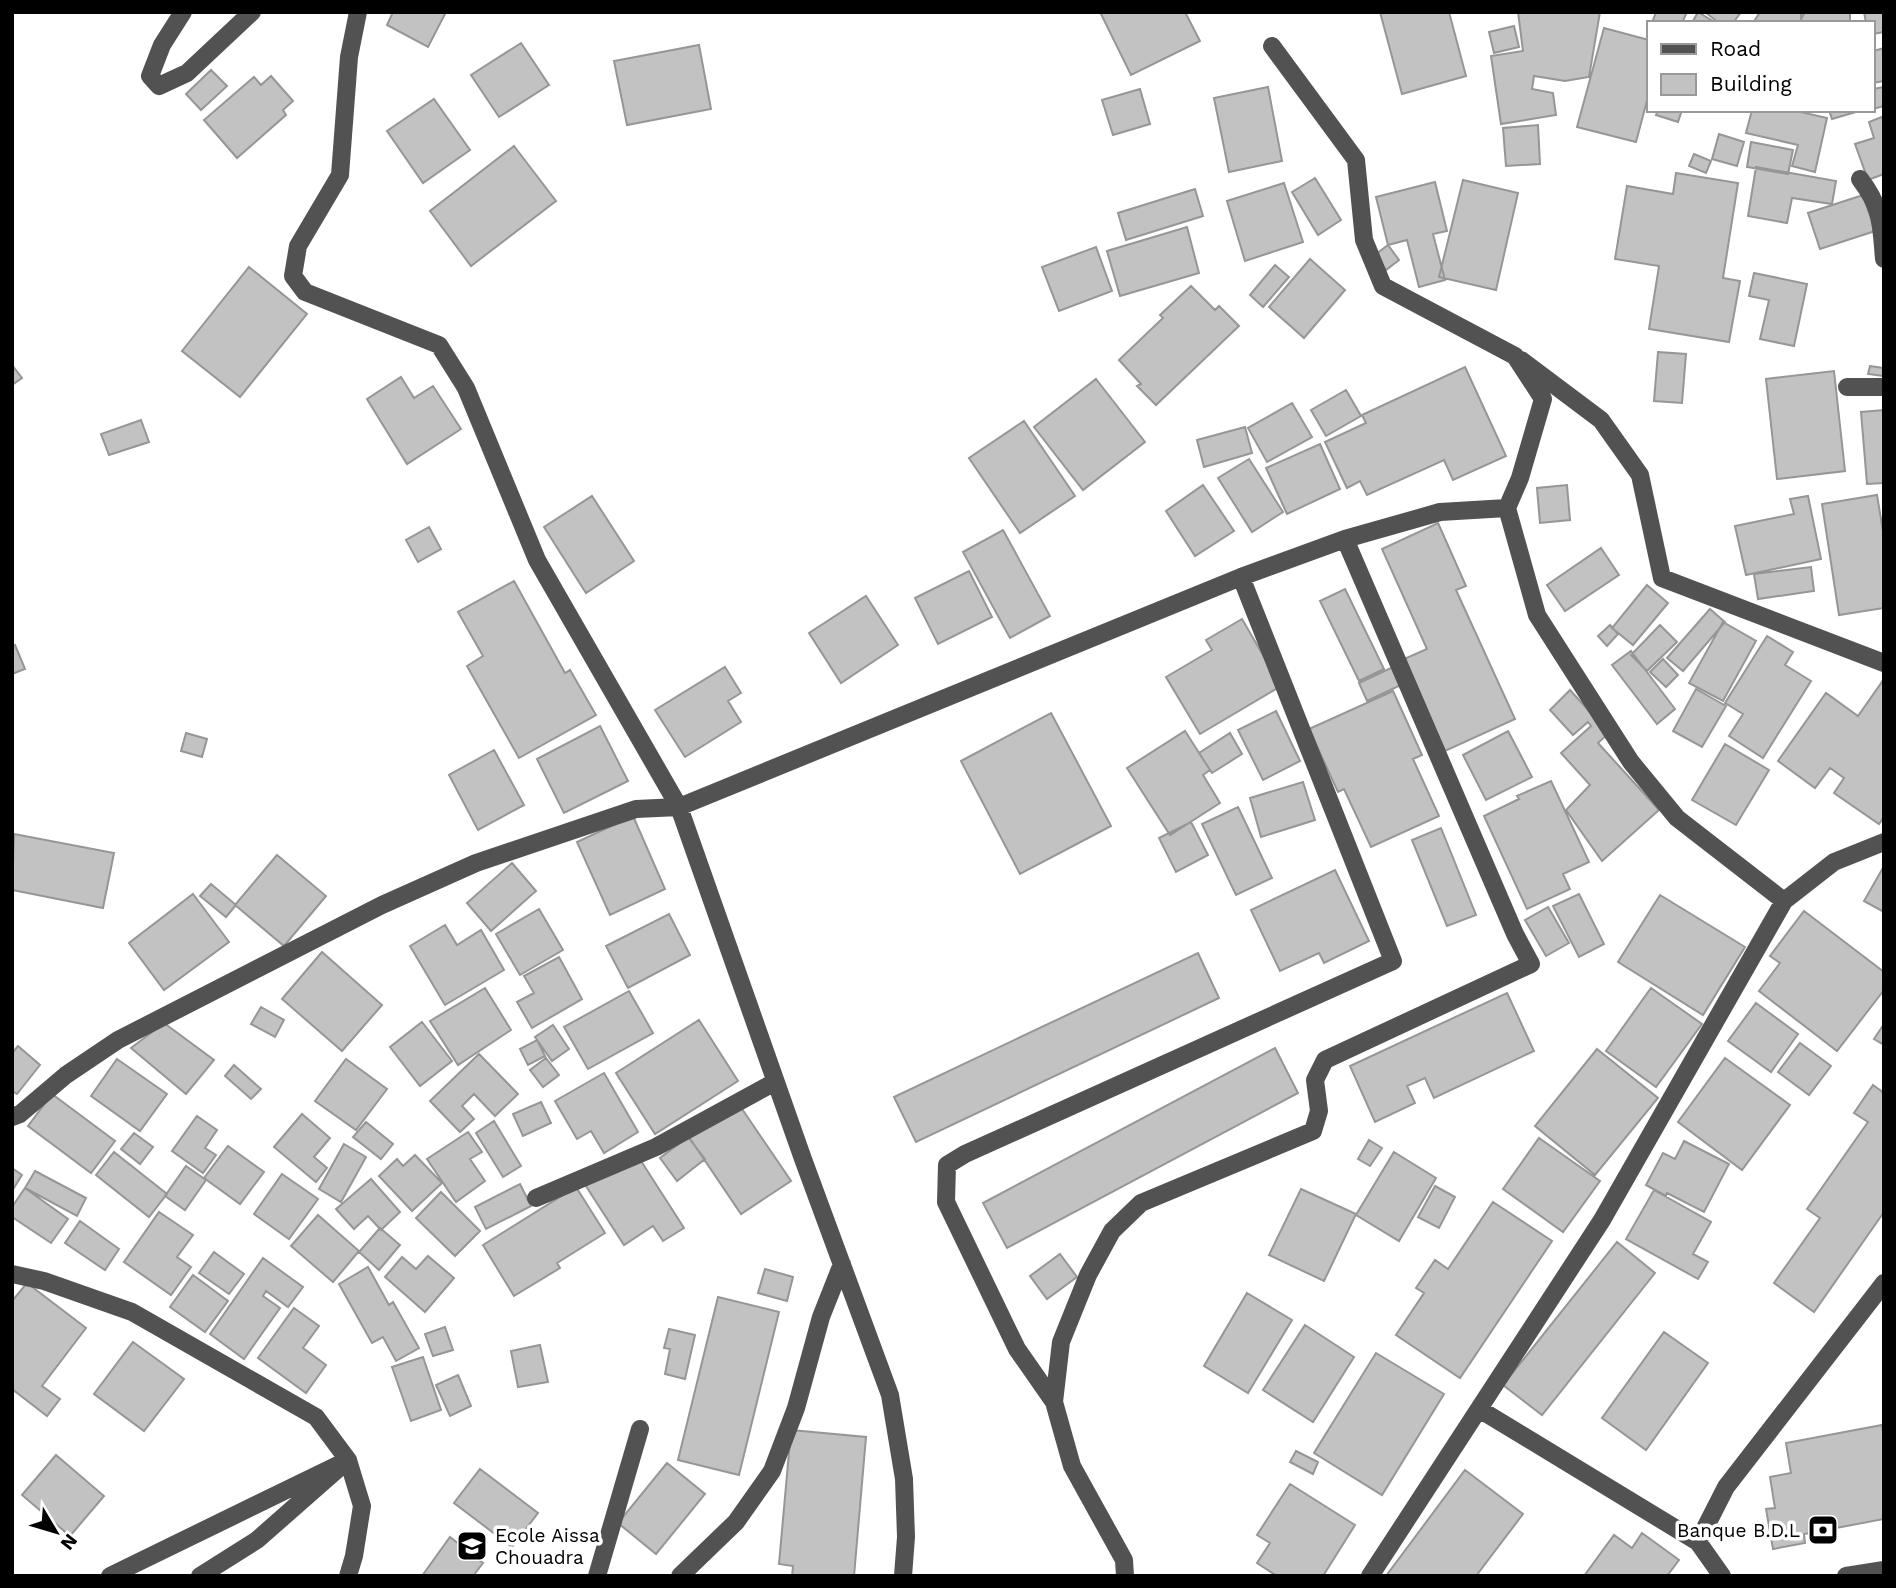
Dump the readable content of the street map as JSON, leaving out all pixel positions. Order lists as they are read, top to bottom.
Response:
{
  "places": {
    "bank": ["Banque B.D.L"],
    "school or university": ["Ecole Aissa Chouadra"]
  },
  "legend": ["Road", "Building"],
  "north": "bottom right"
}
